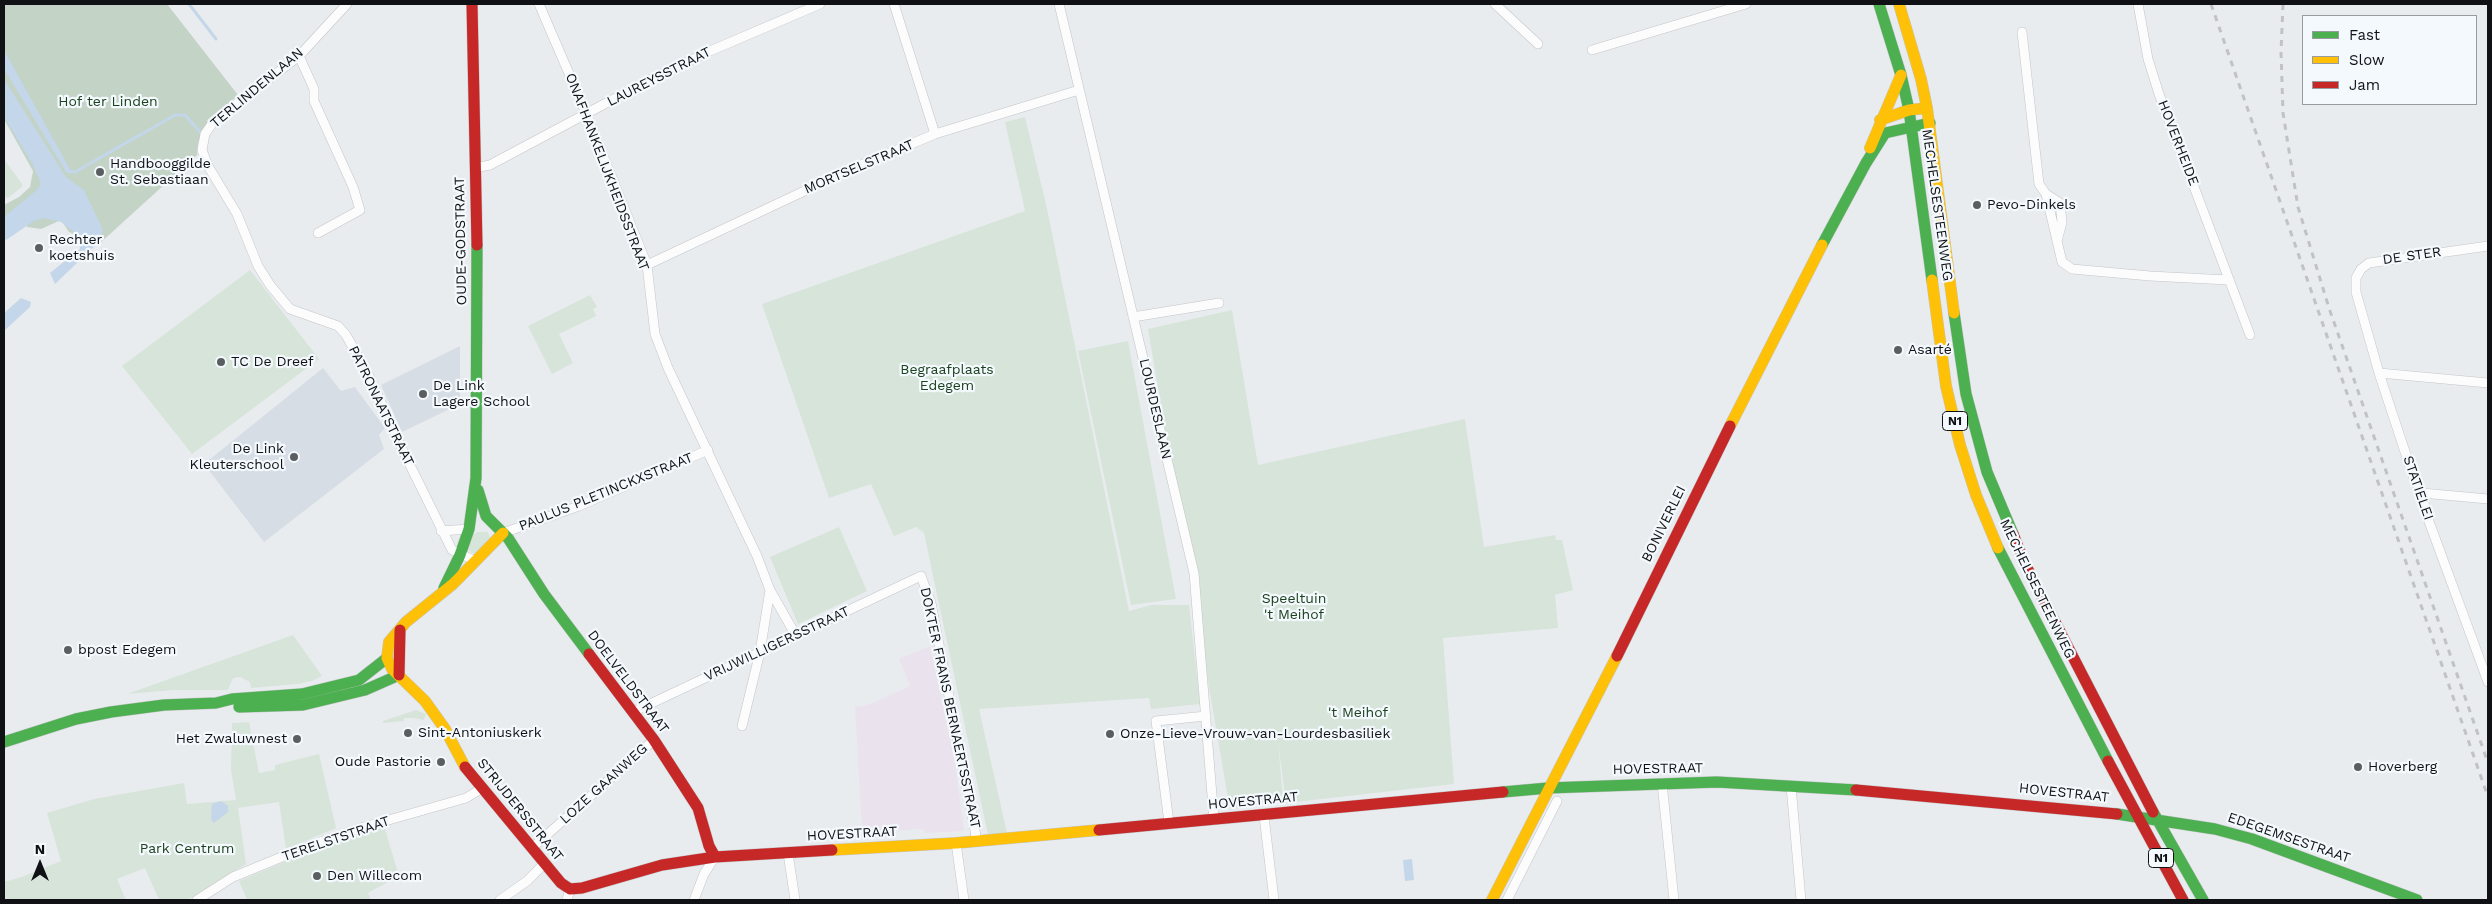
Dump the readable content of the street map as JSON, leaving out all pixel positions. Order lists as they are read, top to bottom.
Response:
{
  "streets": {
    "street": [
      "LAUREYSSTRAAT",
      "TERLINDENLAAN",
      "HOVERHEIDE",
      "MORTSELSTRAAT",
      "ONAFHANKELIJKHEIDSSTRAAT",
      "MECHELSESTEENWEG",
      "OUDE-GODSTRAAT",
      "DE STER",
      "PATRONAATSTRAAT",
      "LOURDESLAAN",
      "N1",
      "STATIELEI",
      "PAULUS PLETINCKXSTRAAT",
      "BONIVERLEI",
      "VRIJWILLIGERSSTRAAT",
      "DOELVELDSTRAAT",
      "DOKTER FRANS BERNAERTSSTRAAT",
      "HOVESTRAAT",
      "LOZE GAANWEG",
      "STRIJDERSSTRAAT",
      "EDEGEMSESTRAAT",
      "TERELSTSTRAAT"
    ]
  },
  "crossings": [
    ["LAUREYSSTRAAT", "ONAFHANKELIJKHEIDSSTRAAT"],
    ["LAUREYSSTRAAT", "OUDE-GODSTRAAT"],
    ["TERLINDENLAAN", "PATRONAATSTRAAT"],
    ["MORTSELSTRAAT", "ONAFHANKELIJKHEIDSSTRAAT"],
    ["MORTSELSTRAAT", "LOURDESLAAN"],
    ["ONAFHANKELIJKHEIDSSTRAAT", "PAULUS PLETINCKXSTRAAT"],
    ["ONAFHANKELIJKHEIDSSTRAAT", "VRIJWILLIGERSSTRAAT"],
    ["MECHELSESTEENWEG", "BONIVERLEI"],
    ["MECHELSESTEENWEG", "HOVESTRAAT"],
    ["MECHELSESTEENWEG", "EDEGEMSESTRAAT"],
    ["OUDE-GODSTRAAT", "PAULUS PLETINCKXSTRAAT"],
    ["OUDE-GODSTRAAT", "DOELVELDSTRAAT"],
    ["DE STER", "STATIELEI"],
    ["LOURDESLAAN", "HOVESTRAAT"],
    ["PAULUS PLETINCKXSTRAAT", "DOELVELDSTRAAT"],
    ["BONIVERLEI", "HOVESTRAAT"],
    ["VRIJWILLIGERSSTRAAT", "DOELVELDSTRAAT"],
    ["VRIJWILLIGERSSTRAAT", "DOKTER FRANS BERNAERTSSTRAAT"],
    ["DOELVELDSTRAAT", "HOVESTRAAT"],
    ["DOELVELDSTRAAT", "LOZE GAANWEG"],
    ["DOKTER FRANS BERNAERTSSTRAAT", "HOVESTRAAT"],
    ["HOVESTRAAT", "STRIJDERSSTRAAT"],
    ["HOVESTRAAT", "EDEGEMSESTRAAT"],
    ["LOZE GAANWEG", "STRIJDERSSTRAAT"],
    ["STRIJDERSSTRAAT", "TERELSTSTRAAT"]
  ],
  "parks": [
    "Hof ter Linden",
    "Begraafplaats Edegem",
    "Speeltuin 't Meihof",
    "'t Meihof",
    "Park Centrum"
  ],
  "places": [
    "Handbooggilde St. Sebastiaan",
    "Pevo-Dinkels",
    "Rechter koetshuis",
    "Asarté",
    "TC De Dreef",
    "De Link Lagere School",
    "De Link Kleuterschool",
    "bpost Edegem",
    "Sint-Antoniuskerk",
    "Onze-Lieve-Vrouw-van-Lourdesbasiliek",
    "Het Zwaluwnest",
    "Oude Pastorie",
    "Hoverberg",
    "Den Willecom"
  ],
  "legend": ["Fast", "Slow", "Jam"],
  "north": "top"
}
